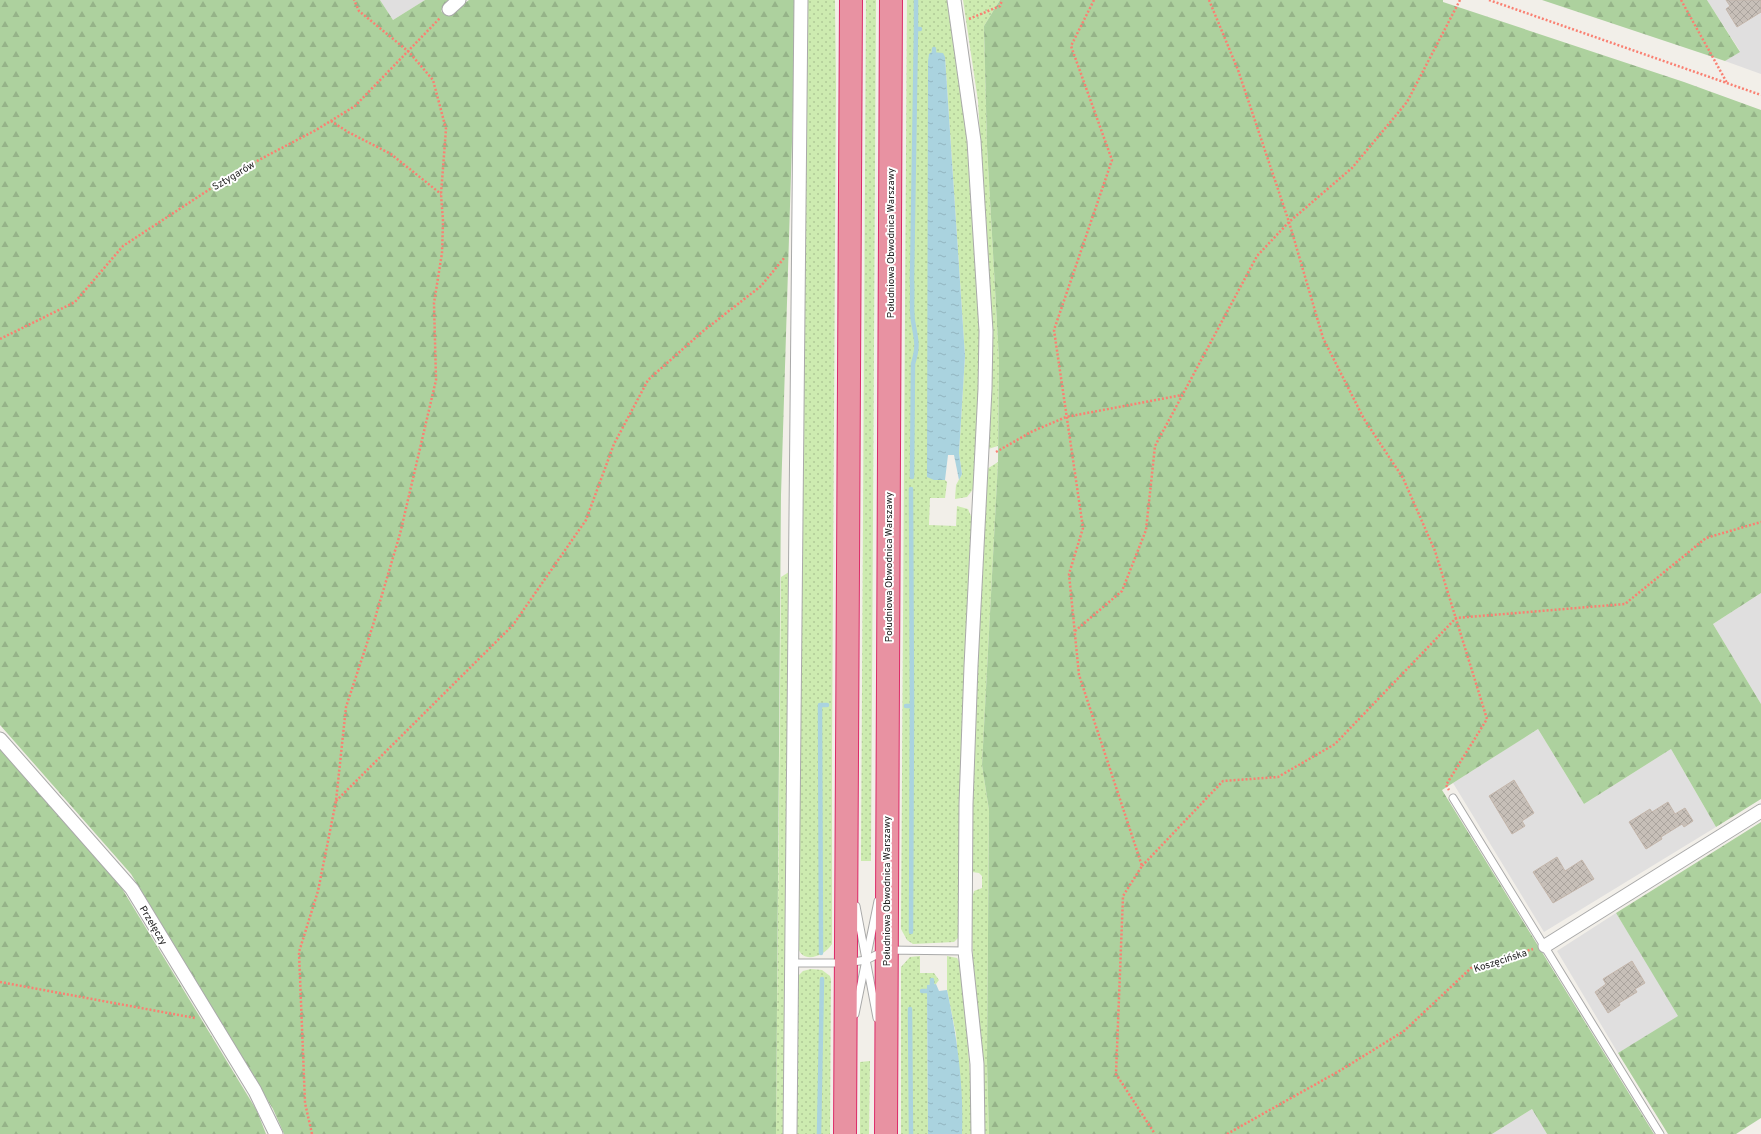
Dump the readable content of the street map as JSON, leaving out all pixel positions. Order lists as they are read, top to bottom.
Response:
{
  "streets": {
    "highway": ["Południowa Obwodnica Warszawy"],
    "street": ["Przełęczy"],
    "path": ["Sztygarów", "Koszęcińska"]
  }
}
